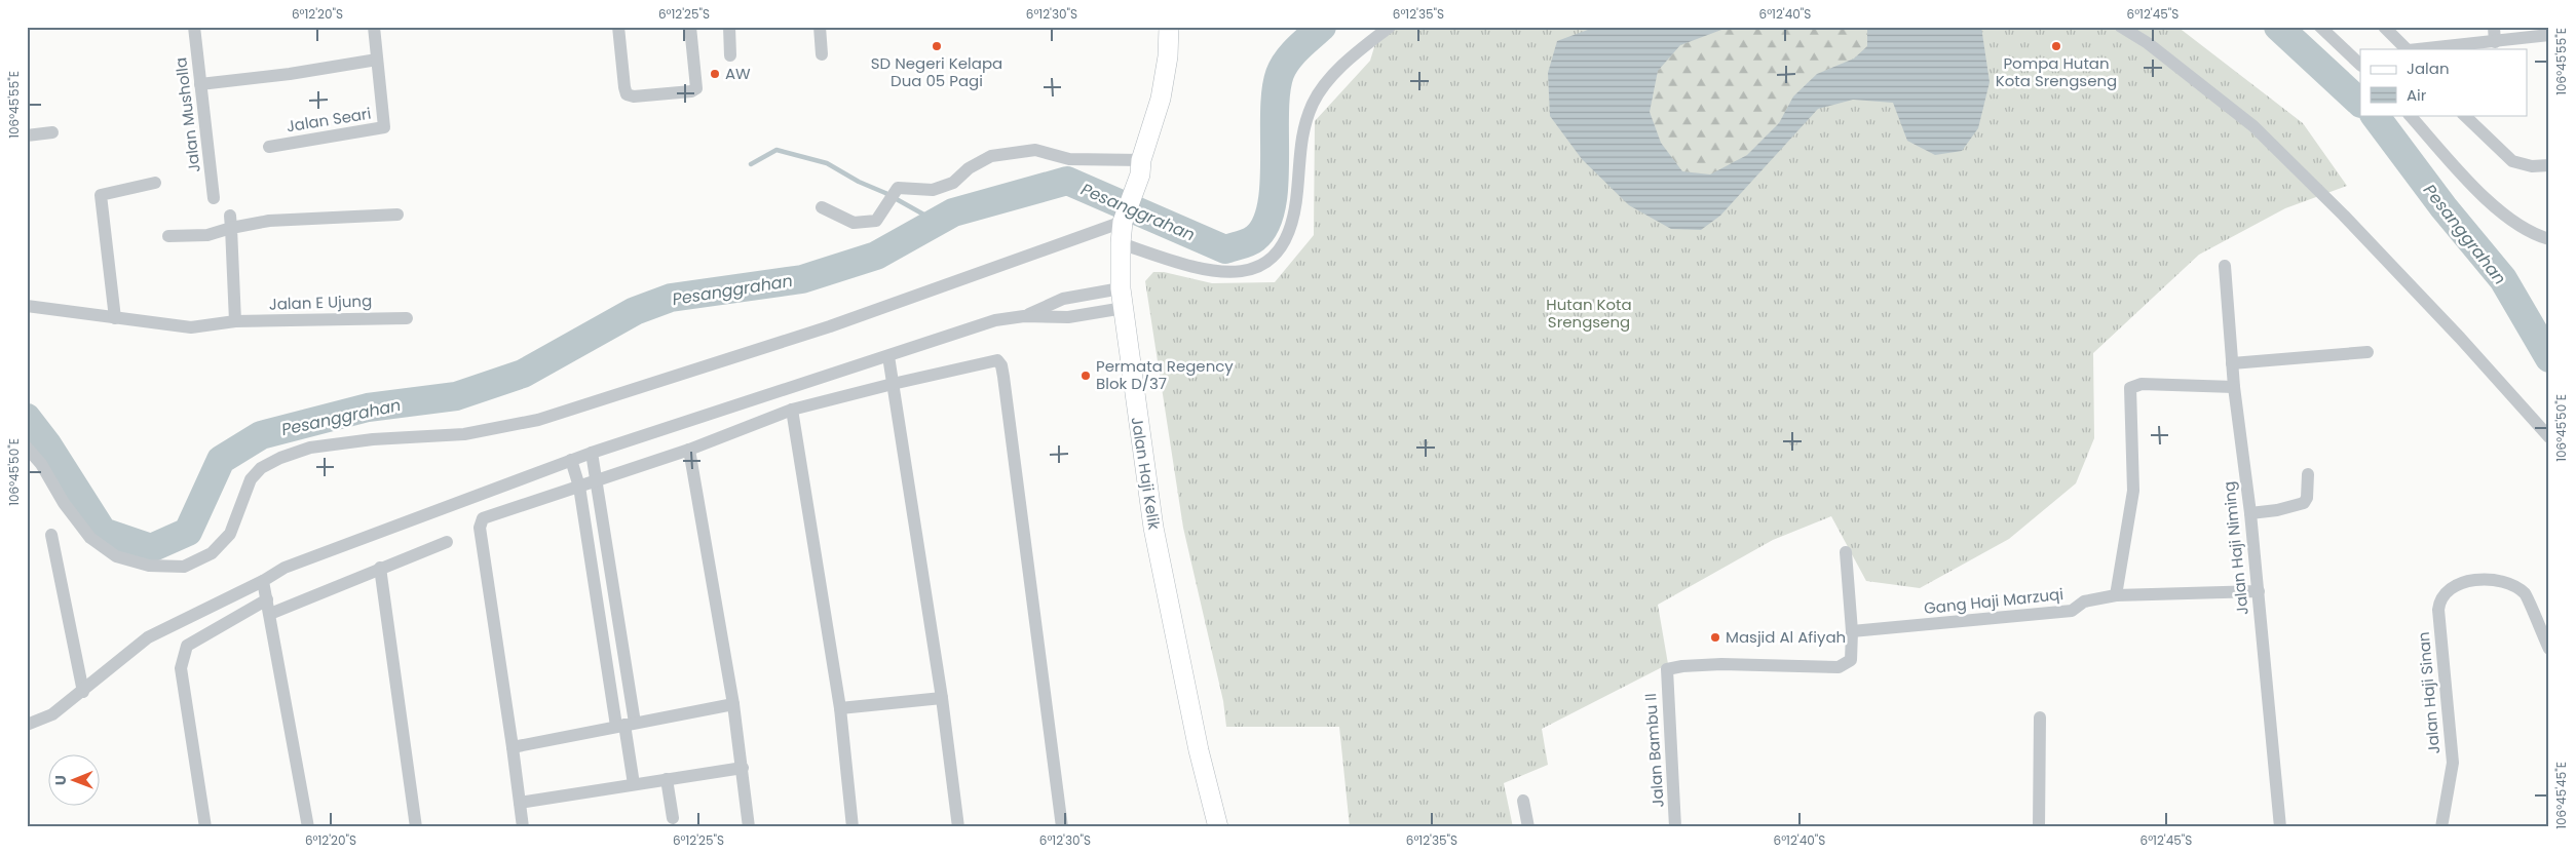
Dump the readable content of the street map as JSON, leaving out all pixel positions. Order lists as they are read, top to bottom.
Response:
{
  "streets": {
    "street": [
      "Jalan Musholla",
      "Jalan Seari",
      "Jalan E Ujung",
      "Jalan Haji Kelik",
      "Jalan Haji Niming",
      "Gang Haji Marzuqi",
      "Jalan Haji Sinan",
      "Jalan Bambu II"
    ]
  },
  "crossings": [
    ["Jalan Haji Niming", "Gang Haji Marzuqi"],
    ["Gang Haji Marzuqi", "Jalan Bambu II"]
  ],
  "water": ["Pesanggrahan"],
  "parks": ["Hutan Kota Srengseng"],
  "places": [
    "SD Negeri Kelapa Dua 05 Pagi",
    "Pompa Hutan Kota Srengseng",
    "AW",
    "Permata Regency Blok D/37",
    "Masjid Al Afiyah"
  ],
  "legend": ["Jalan", "Air"],
  "north": "left",
  "coordinates": [
    "6°12'20\"S",
    "6°12'25\"S",
    "6°12'30\"S",
    "6°12'35\"S",
    "6°12'40\"S",
    "6°12'45\"S",
    "106°45'55\"E",
    "106°45'50\"E",
    "106°45'45\"E"
  ]
}
